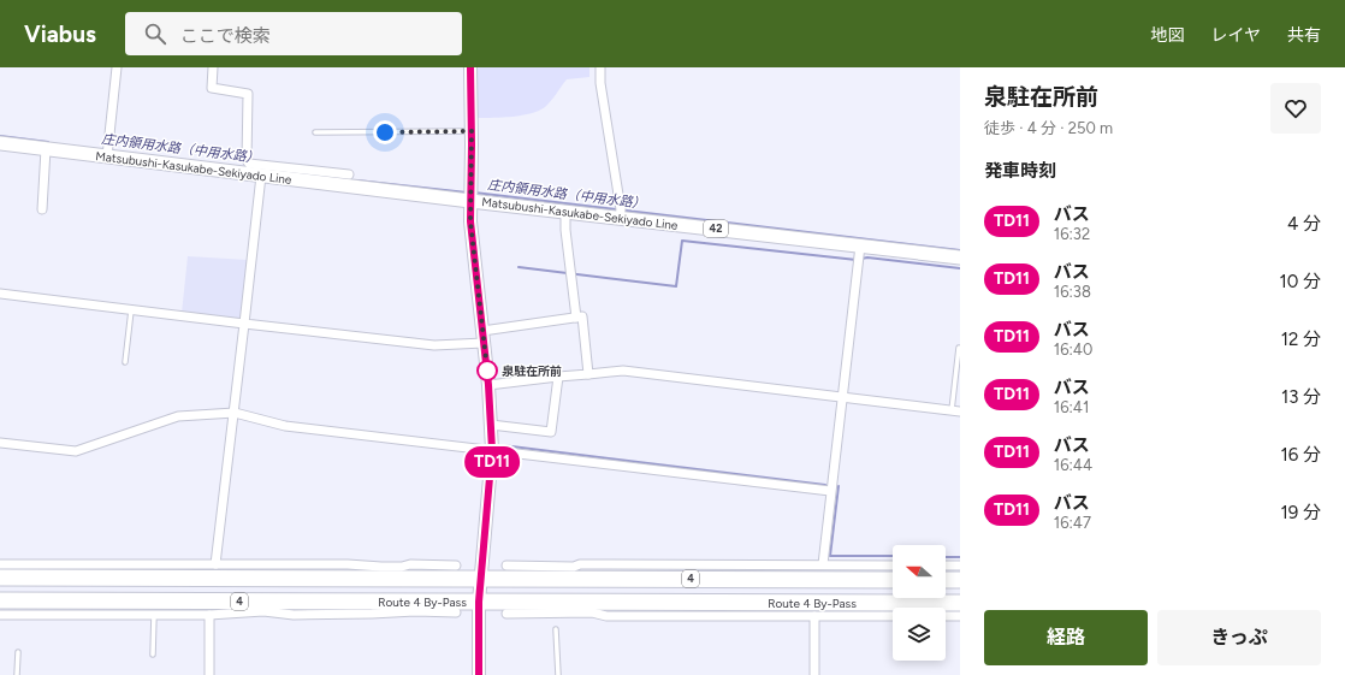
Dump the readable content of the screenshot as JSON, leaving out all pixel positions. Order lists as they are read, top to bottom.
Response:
{
  "streets": {
    "highway": ["4", "Route 4 By-Pass"],
    "main road": ["Matsubushi-Kasukabe-Sekiyado Line", "42"]
  },
  "water": ["庄内領用水路（中用水路）"],
  "places": ["泉駐在所前"],
  "lines": ["bus line TD11"],
  "north": "left",
  "page": {
    "header": "Viabus",
    "search": "ここで検索",
    "nav": ["地図", "レイヤ", "共有"],
    "on_map": "TD11",
    "heading": [
      ["泉駐在所前", "徒歩 · 4 分 · 250 m"],
      "発車時刻"
    ],
    "list": [
      {
        "mark": "TD11",
        "name": "バス",
        "note": "16:32",
        "value": "4 分"
      },
      {
        "mark": "TD11",
        "name": "バス",
        "note": "16:38",
        "value": "10 分"
      },
      {
        "mark": "TD11",
        "name": "バス",
        "note": "16:40",
        "value": "12 分"
      },
      {
        "mark": "TD11",
        "name": "バス",
        "note": "16:41",
        "value": "13 分"
      },
      {
        "mark": "TD11",
        "name": "バス",
        "note": "16:44",
        "value": "16 分"
      },
      {
        "mark": "TD11",
        "name": "バス",
        "note": "16:47",
        "value": "19 分"
      }
    ],
    "buttons": ["経路", "きっぷ"]
  }
}
